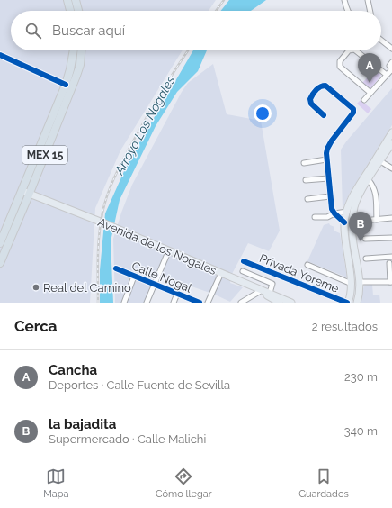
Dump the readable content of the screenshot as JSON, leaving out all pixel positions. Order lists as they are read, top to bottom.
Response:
{
  "streets": {
    "highway": ["MEX 15"],
    "main road": ["Avenida de los Nogales"],
    "street": ["Privada Yoreme", "Calle Nogal"]
  },
  "crossings": [
    ["MEX 15", "Avenida de los Nogales"]
  ],
  "water": ["Arroyo Los Nogales"],
  "places": ["Real del Camino"],
  "page": {
    "search": "Buscar aquí",
    "pins": ["A", "B"],
    "heading": ["Cerca", "2 resultados"],
    "list": [
      {
        "mark": "A",
        "name": "Cancha",
        "note": "Deportes · Calle Fuente de Sevilla",
        "value": "230 m"
      },
      {
        "mark": "B",
        "name": "la bajadita",
        "note": "Supermercado · Calle Malichi",
        "value": "340 m"
      }
    ],
    "nav": ["Mapa", "Cómo llegar", "Guardados"]
  }
}
